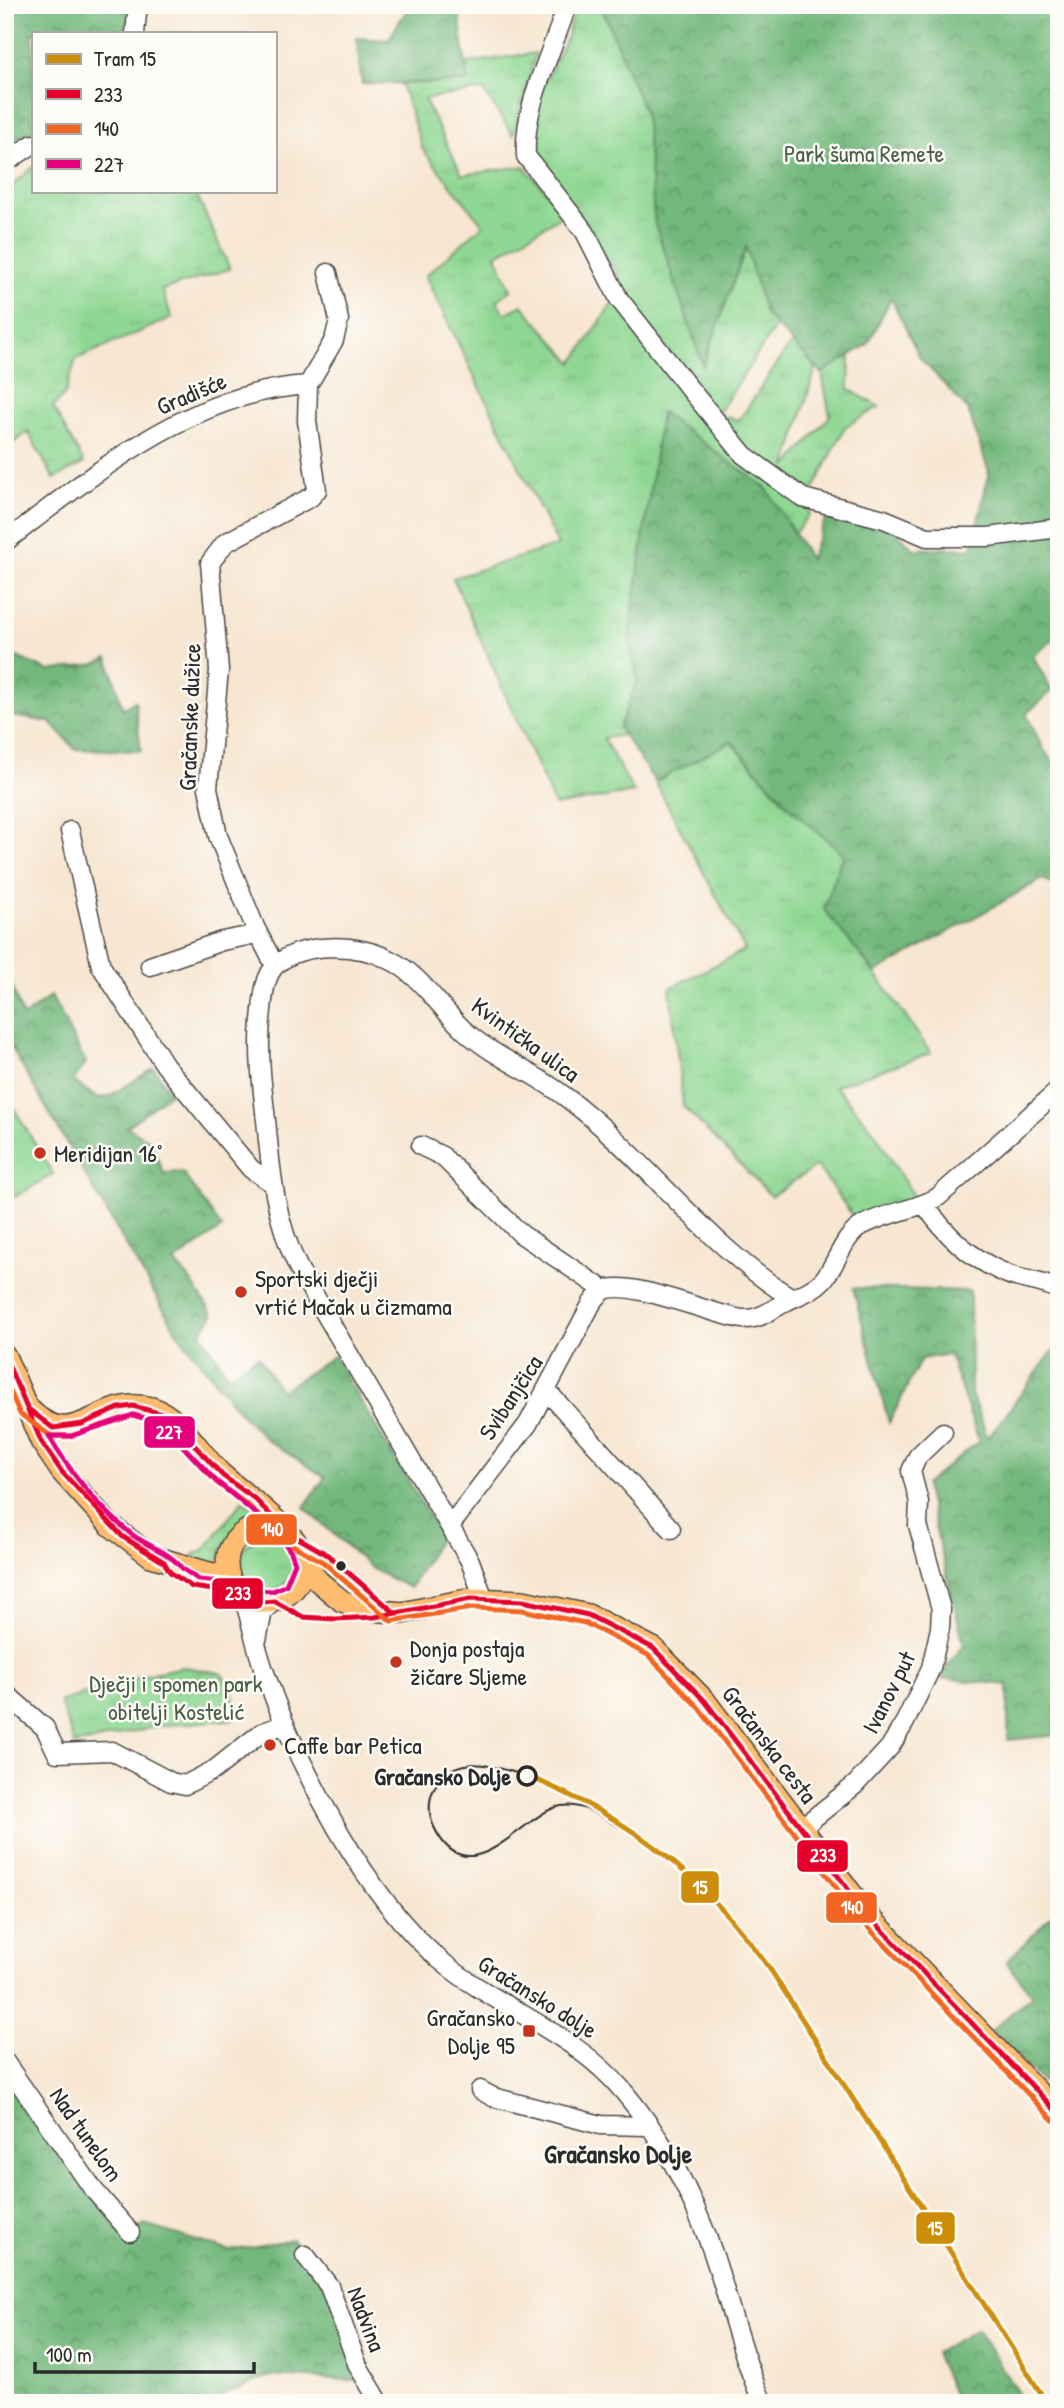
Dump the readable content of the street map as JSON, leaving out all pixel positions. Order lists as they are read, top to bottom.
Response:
{
  "streets": {
    "main road": ["Gračanska cesta"],
    "street": [
      "Gradišće",
      "Gračanske dužice",
      "Kvintička ulica",
      "Svibanjčica",
      "Ivanov put",
      "Gračansko dolje",
      "Nad tunelom",
      "Nadvina"
    ]
  },
  "crossings": [
    ["Gradišće", "Gračanske dužice"],
    ["Gračanske dužice", "Kvintička ulica"],
    ["Ivanov put", "Gračanska cesta"],
    ["Gračanska cesta", "Gračansko dolje"]
  ],
  "districts": ["Gračansko Dolje"],
  "parks": ["Park šuma Remete", "Dječji i spomen park obitelji Kostelić"],
  "places": {
    "other": [
      "Meridijan 16°",
      "Sportski dječji vrtić Mačak u čizmama",
      "Donja postaja žičare Sljeme",
      "Caffe bar Petica",
      "Gračansko Dolje"
    ],
    "transit": ["Gračansko Dolje 95"]
  },
  "lines": [
    "transit line 233",
    "transit line 140",
    "transit line 227",
    "tram line 15"
  ],
  "legend": [
    "Tram 15",
    "233",
    "140",
    "227"
  ],
  "scale_bar": "100 m"
}
